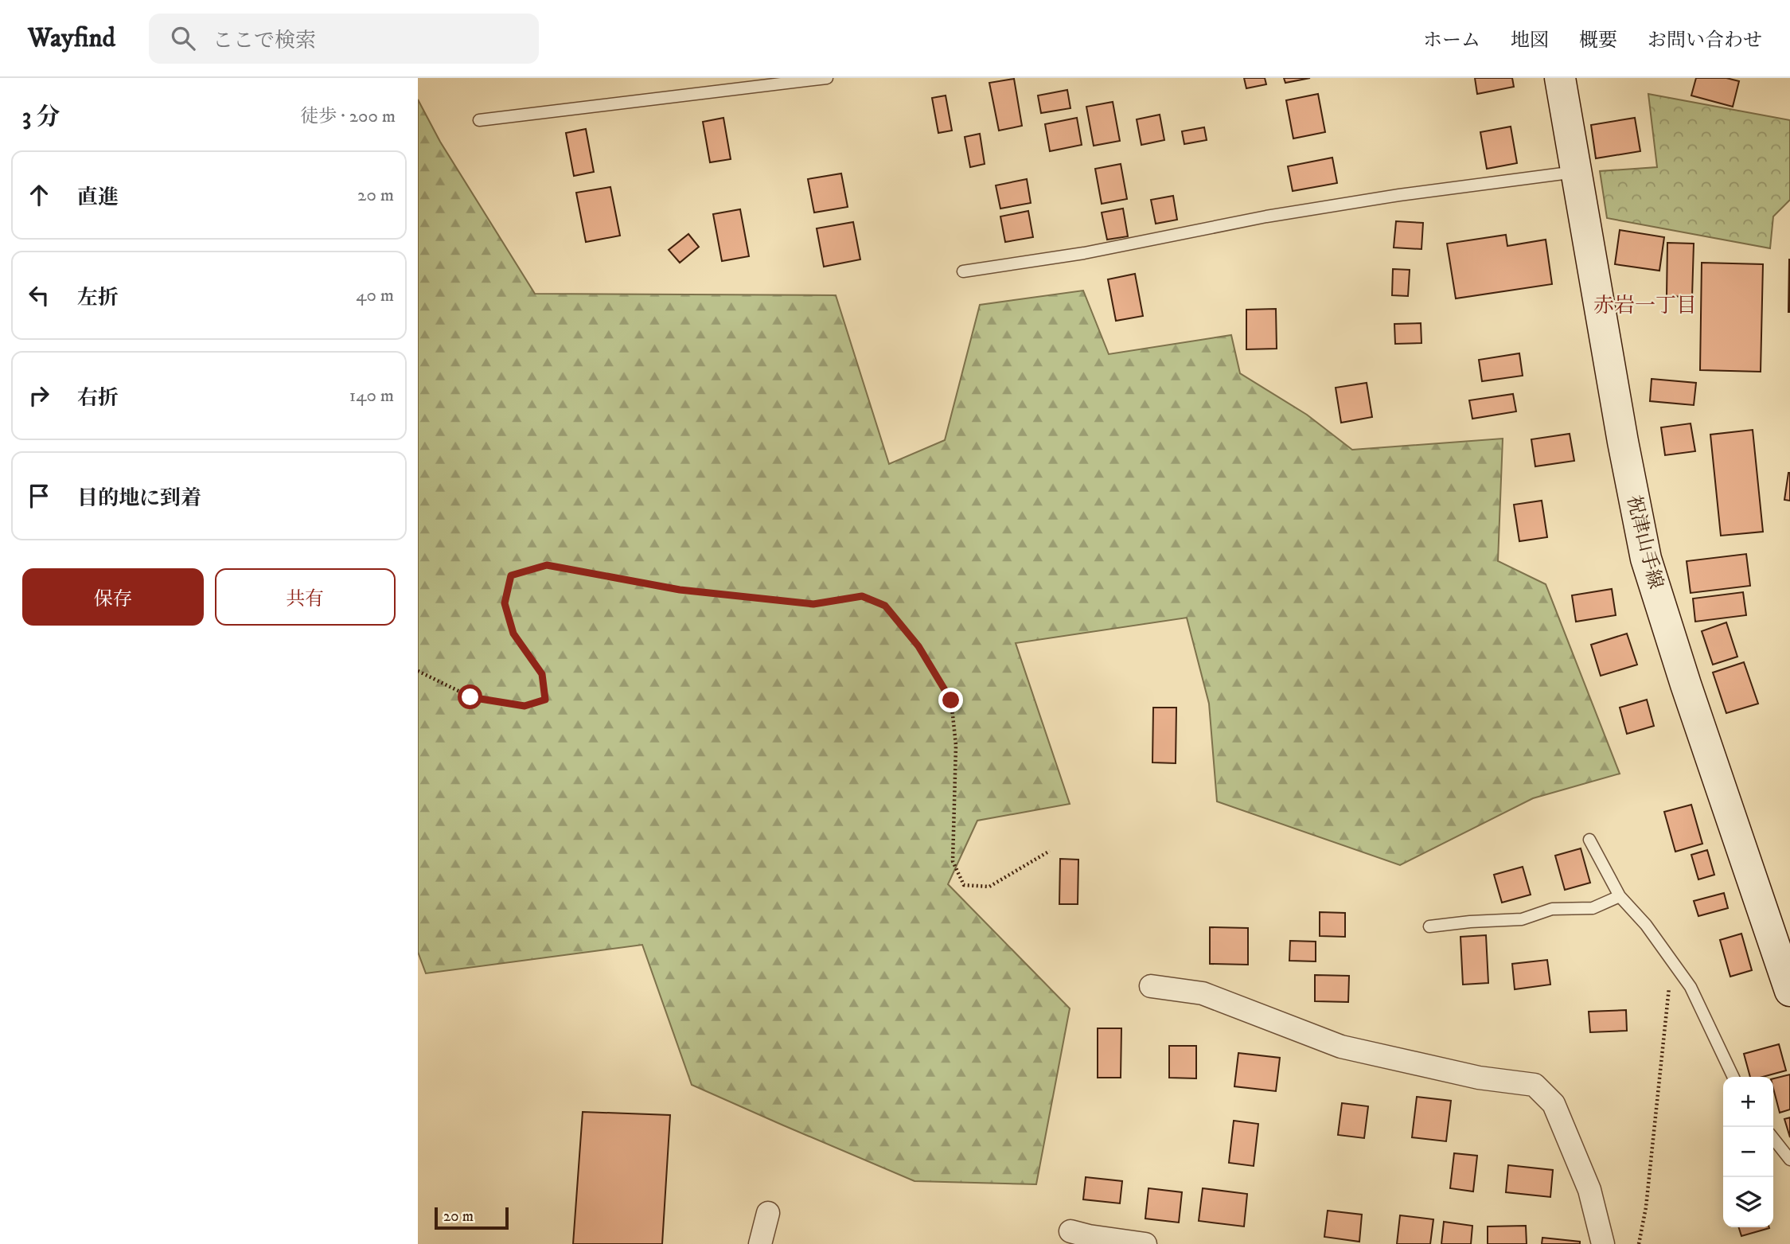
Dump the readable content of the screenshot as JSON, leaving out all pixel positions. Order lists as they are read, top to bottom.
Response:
{
  "streets": {
    "street": ["祝津山手線"]
  },
  "districts": ["赤岩一丁目"],
  "scale_bar": "20 m",
  "page": {
    "header": "Wayfind",
    "search": "ここで検索",
    "nav": [
      "ホーム",
      "地図",
      "概要",
      "お問い合わせ"
    ],
    "heading": ["3 分", "徒歩 · 200 m"],
    "list": [
      ["直進", "20 m"],
      ["左折", "40 m"],
      ["右折", "140 m"],
      "目的地に到着"
    ],
    "buttons": ["保存", "共有"],
    "map_buttons": ["+", "−"],
    "scale": "20 m"
  }
}
